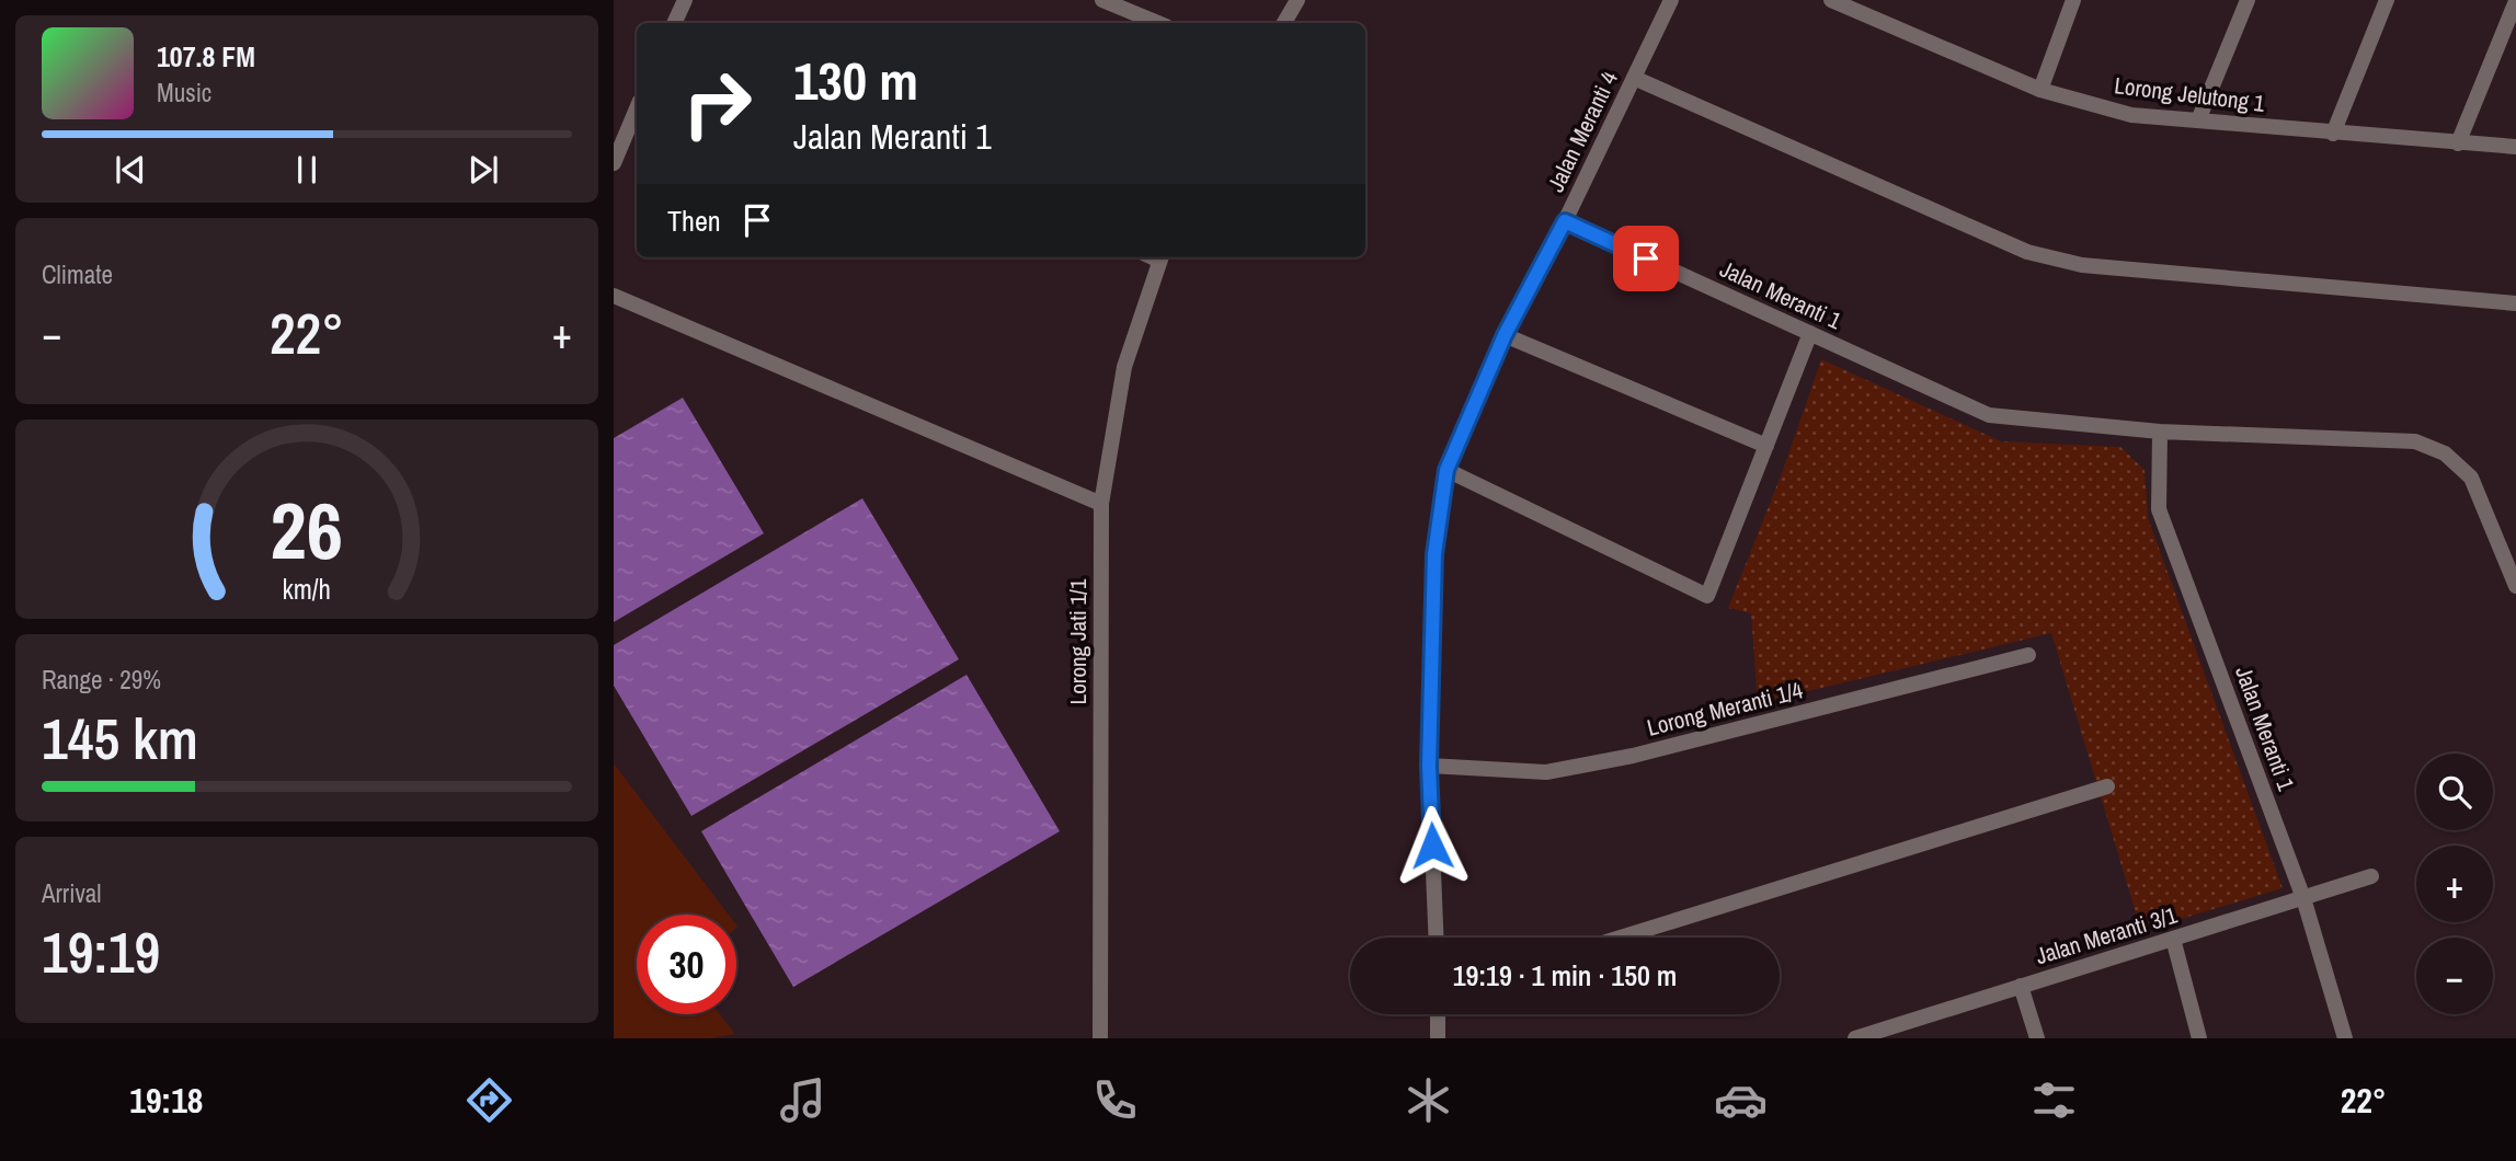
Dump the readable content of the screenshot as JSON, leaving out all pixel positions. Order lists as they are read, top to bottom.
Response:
{
  "streets": {
    "street": [
      "Lorong Jelutong 1",
      "Jalan Meranti 4",
      "Jalan Meranti 1",
      "Lorong Jati 1/1",
      "Lorong Meranti 1/4",
      "Jalan Meranti 3/1"
    ]
  },
  "crossings": [
    ["Jalan Meranti 4", "Jalan Meranti 1"],
    ["Jalan Meranti 4", "Lorong Meranti 1/4"],
    ["Jalan Meranti 1", "Jalan Meranti 3/1"]
  ],
  "page": {
    "turn": ["130 m", "Jalan Meranti 1"],
    "song": ["107.8 FM", "Music"],
    "then": "Then",
    "tile": [
      "Climate",
      ["Range · 29%", "145 km"],
      ["Arrival", "19:19"]
    ],
    "heat": ["−", "22°", "+"],
    "map_buttons": ["+", "−"],
    "limit": "30",
    "trip": "19:19 · 1 min · 150 m",
    "tabs": ["19:18", "22°"],
    "gauge": ["26", "km/h"]
  }
}
